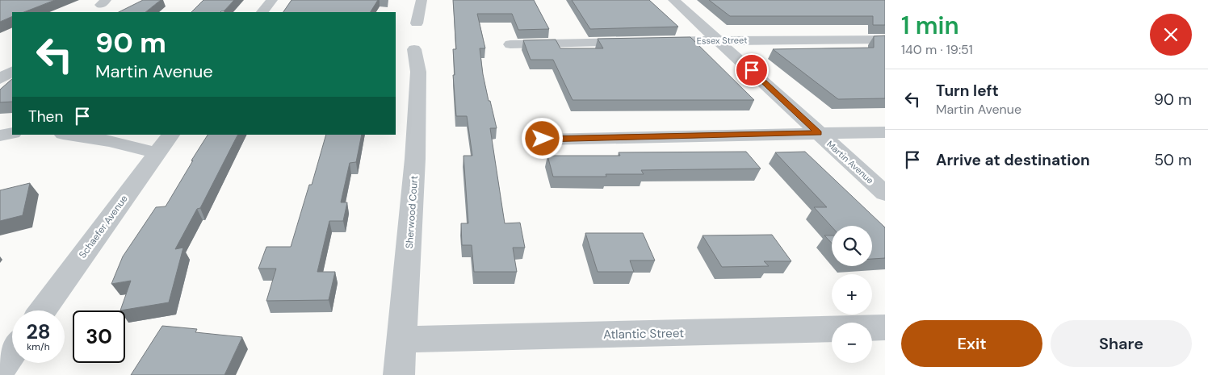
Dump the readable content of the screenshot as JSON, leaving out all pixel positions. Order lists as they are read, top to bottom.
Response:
{
  "streets": {
    "street": [
      "Essex Street",
      "Martin Avenue",
      "Sherwood Court",
      "Schaefer Avenue",
      "Atlantic Street"
    ]
  },
  "crossings": [
    ["Essex Street", "Martin Avenue"],
    ["Sherwood Court", "Atlantic Street"]
  ],
  "page": {
    "heading": ["1 min", "140 m · 19:51"],
    "turn": ["90 m", "Martin Avenue"],
    "list": [
      {
        "name": "Turn left",
        "note": "Martin Avenue",
        "value": "90 m"
      },
      {
        "name": "Arrive at destination",
        "value": "50 m"
      }
    ],
    "then": "Then",
    "map_buttons": ["+", "−"],
    "speed": "28 km/h",
    "limit": "30",
    "buttons": ["Exit", "Share"]
  }
}
